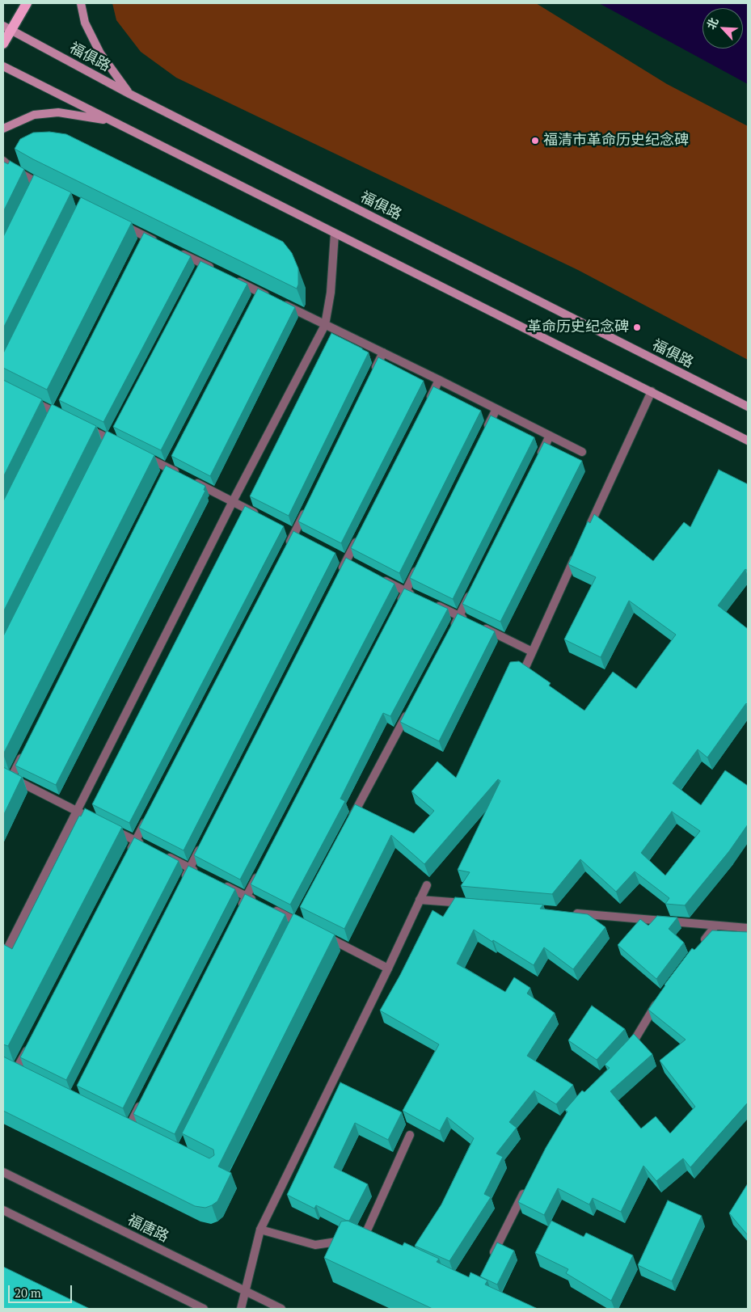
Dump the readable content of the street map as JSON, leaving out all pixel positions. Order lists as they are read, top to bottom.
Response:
{
  "streets": {
    "main road": ["福俱路"],
    "street": ["福唐路"]
  },
  "places": ["福清市革命历史纪念碑", "革命历史纪念碑"],
  "scale_bar": "20 m",
  "north": "top left"
}
